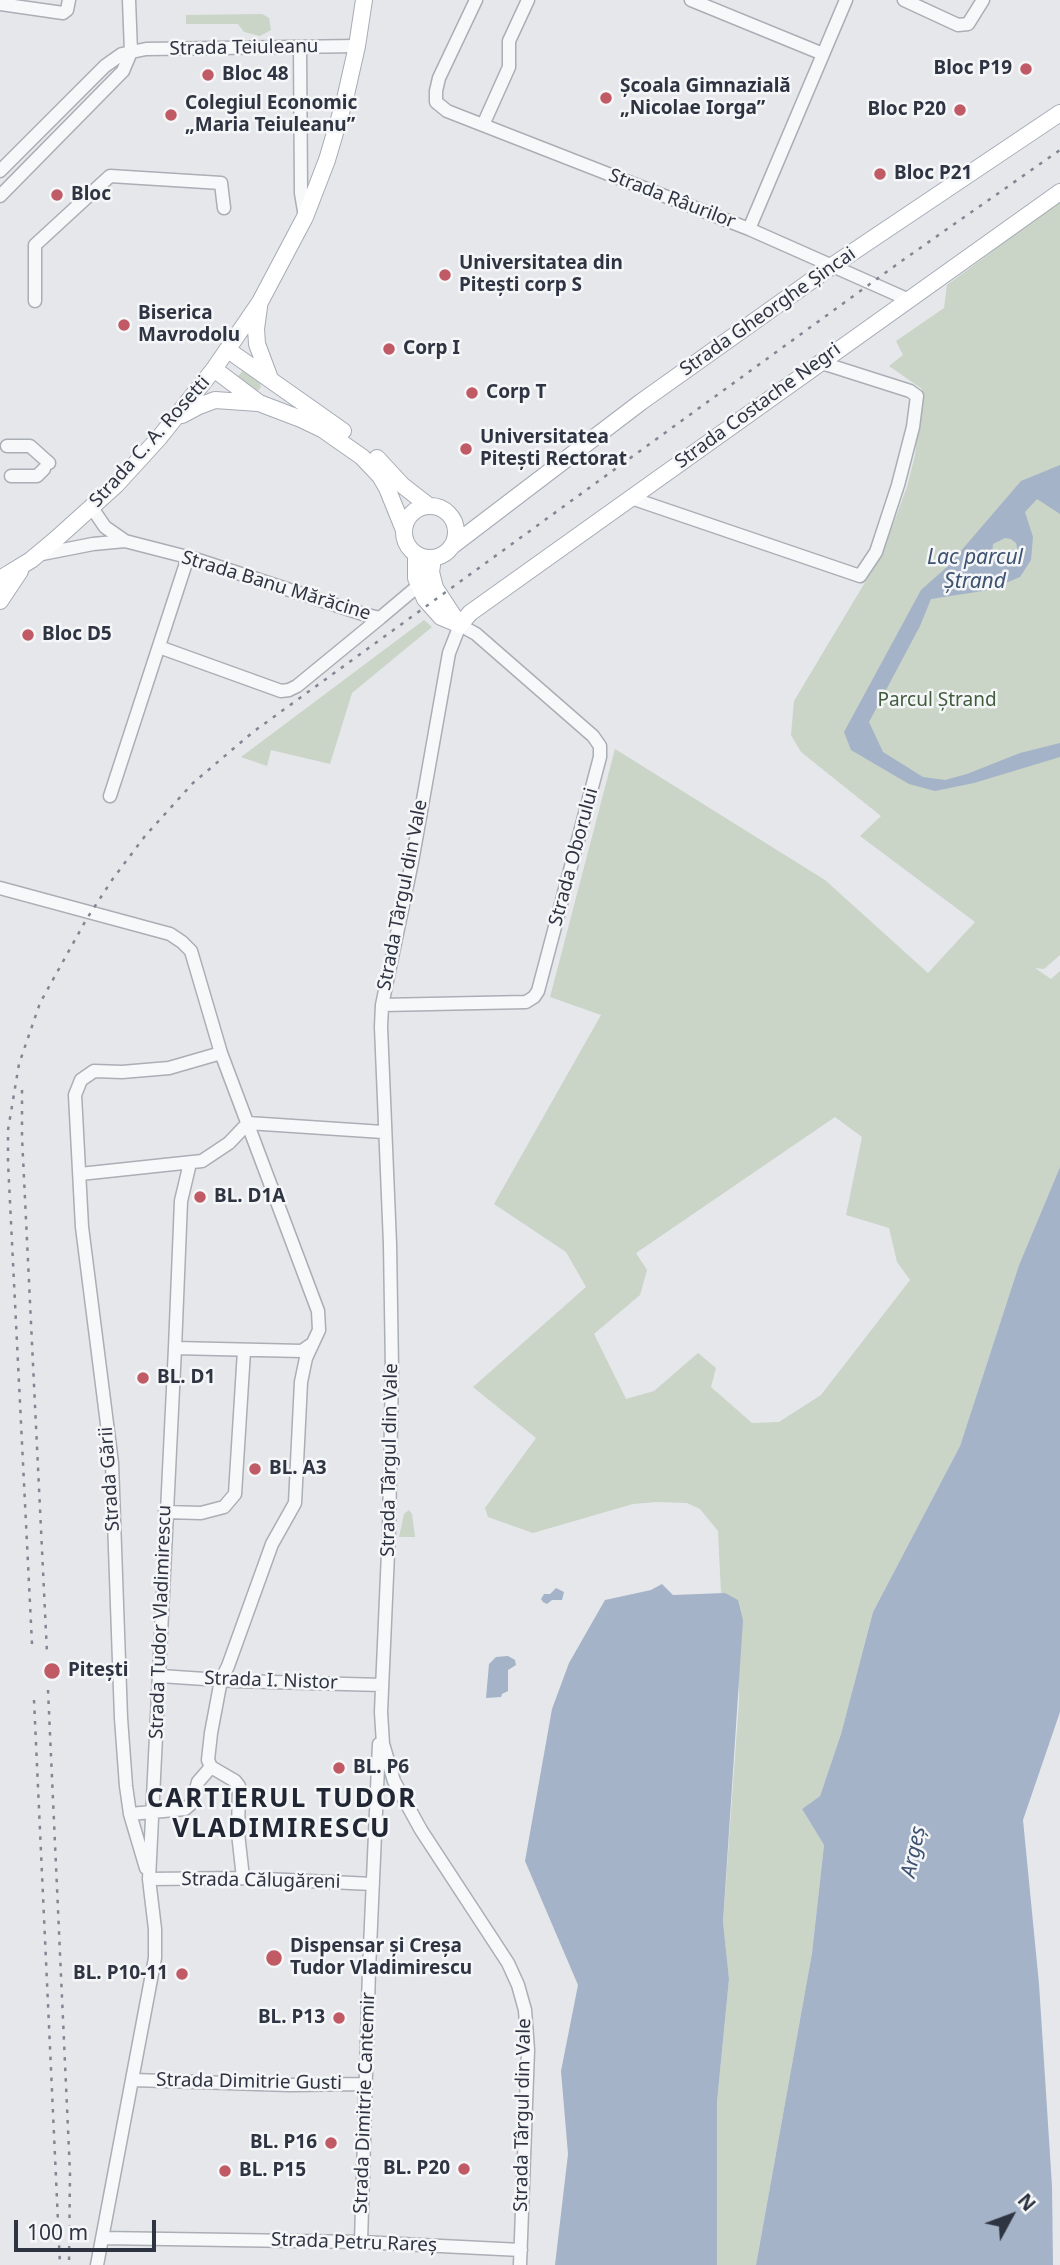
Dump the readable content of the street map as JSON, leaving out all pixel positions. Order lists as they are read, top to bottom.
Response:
{
  "streets": {
    "main road": ["Strada Gheorghe Șincai", "Strada Costache Negri", "Strada C. A. Rosetti"],
    "street": [
      "Strada Teiuleanu",
      "Strada Râurilor",
      "Strada Banu Mărăcine",
      "Strada Oborului",
      "Strada Târgul din Vale",
      "Strada Gării",
      "Strada Tudor Vladimirescu",
      "Strada I. Nistor",
      "Strada Călugăreni",
      "Strada Dimitrie Gusti",
      "Strada Dimitrie Cantemir",
      "Strada Petru Rareș"
    ]
  },
  "crossings": [
    ["Strada Teiuleanu", "Strada C. A. Rosetti"],
    ["Strada Râurilor", "Strada Gheorghe Șincai"],
    ["Strada Râurilor", "Strada Costache Negri"],
    ["Strada Costache Negri", "Strada Oborului"],
    ["Strada Costache Negri", "Strada Târgul din Vale"],
    ["Strada C. A. Rosetti", "Strada Banu Mărăcine"],
    ["Strada Oborului", "Strada Târgul din Vale"],
    ["Strada Târgul din Vale", "Strada I. Nistor"],
    ["Strada Târgul din Vale", "Strada Dimitrie Cantemir"],
    ["Strada Târgul din Vale", "Strada Petru Rareș"],
    ["Strada Gării", "Strada Tudor Vladimirescu"],
    ["Strada Gării", "Strada Călugăreni"],
    ["Strada Tudor Vladimirescu", "Strada I. Nistor"],
    ["Strada Tudor Vladimirescu", "Strada Călugăreni"],
    ["Strada Tudor Vladimirescu", "Strada Dimitrie Gusti"],
    ["Strada Tudor Vladimirescu", "Strada Petru Rareș"],
    ["Strada Călugăreni", "Strada Dimitrie Cantemir"],
    ["Strada Dimitrie Gusti", "Strada Dimitrie Cantemir"],
    ["Strada Dimitrie Cantemir", "Strada Petru Rareș"]
  ],
  "districts": ["CARTIERUL TUDOR VLADIMIRESCU"],
  "water": ["Lac parcul Ștrand", "Argeș"],
  "parks": ["Parcul Ștrand"],
  "places": [
    "Bloc P19",
    "Bloc 48",
    "Școala Gimnazială „Nicolae Iorga”",
    "Bloc P20",
    "Colegiul Economic „Maria Teiuleanu”",
    "Bloc P21",
    "Bloc",
    "Universitatea din Pitești corp S",
    "Biserica Mavrodolu",
    "Corp I",
    "Corp T",
    "Universitatea Pitești Rectorat",
    "Bloc D5",
    "BL. D1A",
    "BL. D1",
    "BL. A3",
    "Pitești",
    "BL. P6",
    "Dispensar și Creșa Tudor Vladimirescu",
    "BL. P10-11",
    "BL. P13",
    "BL. P16",
    "BL. P20",
    "BL. P15"
  ],
  "scale_bar": "100 m",
  "north": "top right"
}
